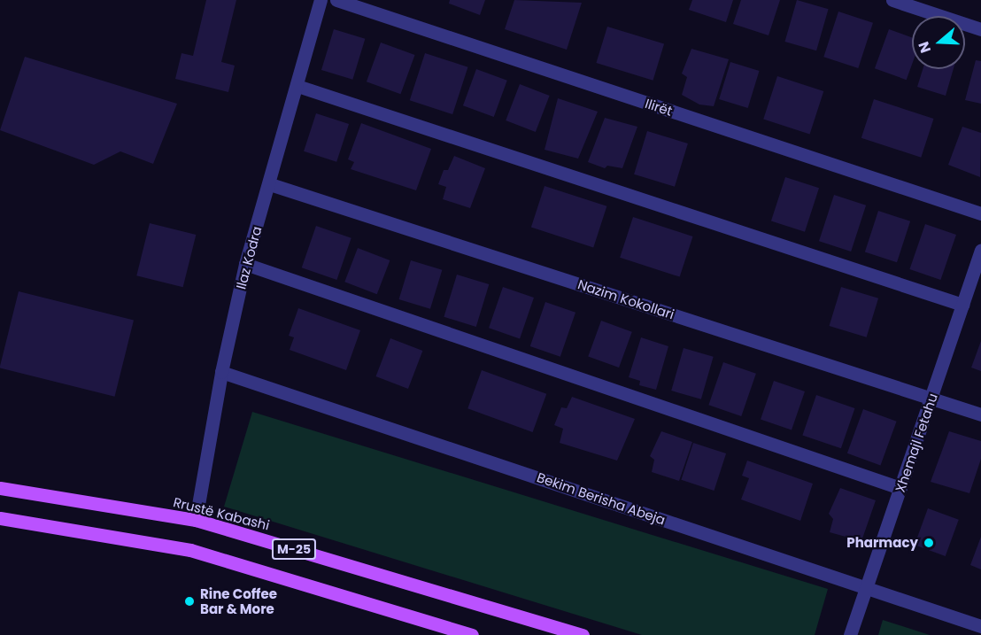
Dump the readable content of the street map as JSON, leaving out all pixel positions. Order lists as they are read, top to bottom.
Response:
{
  "streets": {
    "main road": ["Rrustë Kabashi", "M-25"],
    "street": [
      "Ilirët",
      "Ilaz Kodra",
      "Nazim Kokollari",
      "Xhemajl Fetahu",
      "Bekim Berisha Abeja"
    ]
  },
  "crossings": [
    ["Ilaz Kodra", "Nazim Kokollari"],
    ["Ilaz Kodra", "Bekim Berisha Abeja"],
    ["Ilaz Kodra", "Rrustë Kabashi"],
    ["Nazim Kokollari", "Xhemajl Fetahu"],
    ["Xhemajl Fetahu", "Bekim Berisha Abeja"]
  ],
  "places": ["Pharmacy", "Rine Coffee Bar & More"],
  "north": "left"
}
